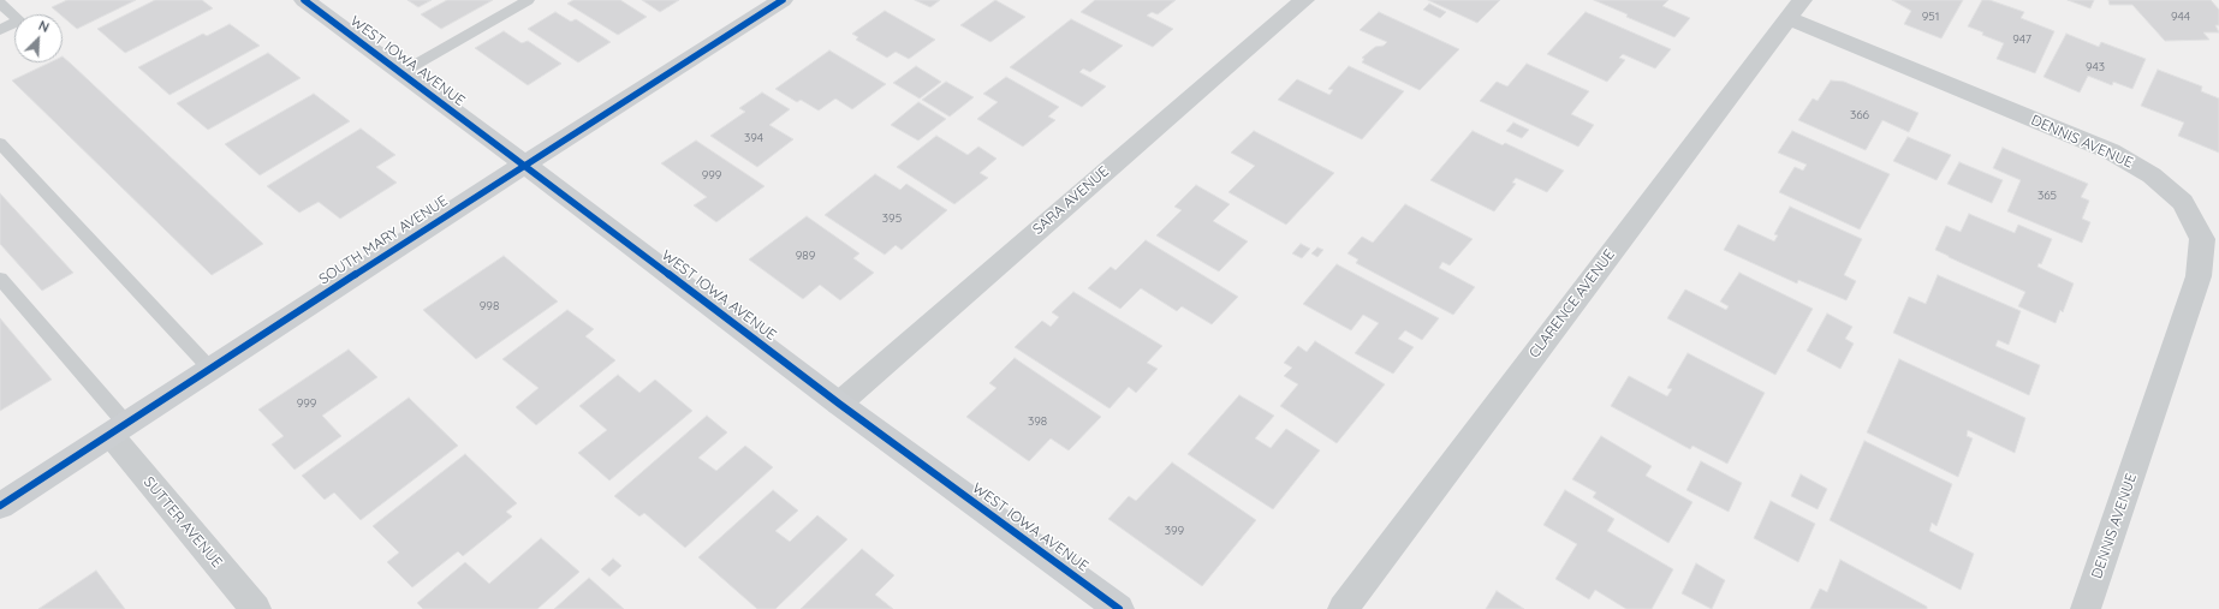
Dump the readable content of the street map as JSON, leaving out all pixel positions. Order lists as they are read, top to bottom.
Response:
{
  "streets": {
    "street": [
      "WEST IOWA AVENUE",
      "DENNIS AVENUE",
      "SARA AVENUE",
      "SOUTH MARY AVENUE",
      "CLARENCE AVENUE",
      "SUTTER AVENUE"
    ]
  },
  "crossings": [
    ["WEST IOWA AVENUE", "SARA AVENUE"],
    ["WEST IOWA AVENUE", "SOUTH MARY AVENUE"],
    ["DENNIS AVENUE", "CLARENCE AVENUE"],
    ["SOUTH MARY AVENUE", "SUTTER AVENUE"]
  ],
  "house_numbers": [
    "951",
    "944",
    "947",
    "943",
    "366",
    "394",
    "999",
    "365",
    "395",
    "989",
    "998",
    "999",
    "398",
    "399"
  ],
  "north": "top right"
}
